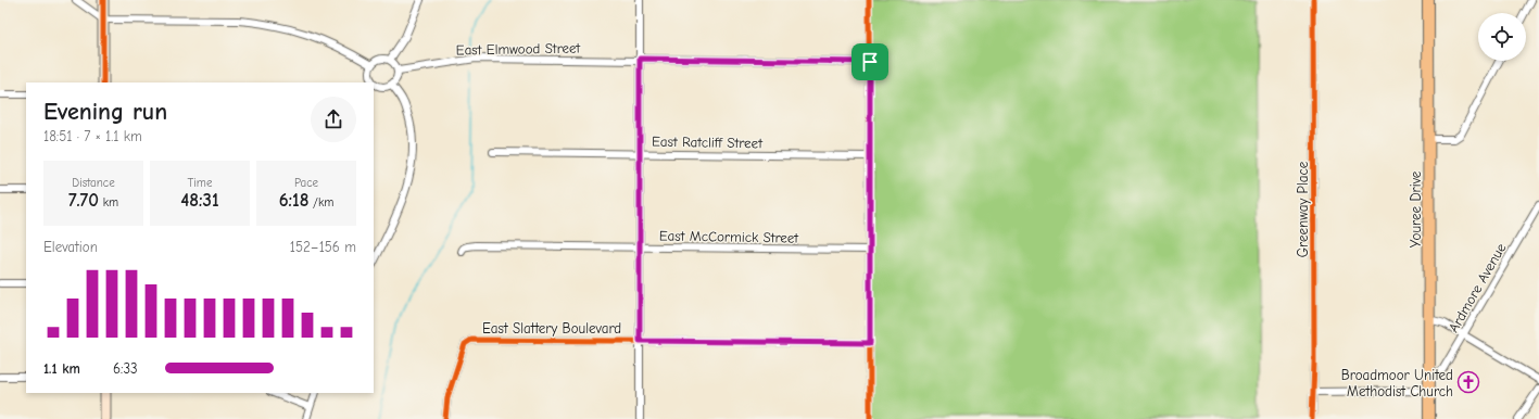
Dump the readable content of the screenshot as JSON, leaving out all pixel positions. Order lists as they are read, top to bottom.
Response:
{
  "streets": {
    "main road": ["Youree Drive"],
    "street": [
      "East Elmwood Street",
      "East Ratcliff Street",
      "Greenway Place",
      "East McCormick Street",
      "Ardmore Avenue",
      "East Slattery Boulevard"
    ]
  },
  "crossings": [
    ["Youree Drive", "Ardmore Avenue"]
  ],
  "places": {
    "church": ["Broadmoor United Methodist Church"]
  },
  "page": {
    "heading": ["Evening run", "18:51 · 7 × 1.1 km"],
    "stats": [
      ["Distance", "7.70 km"],
      ["Time", "48:31"],
      ["Pace", "6:18 /km"]
    ],
    "chart": ["Elevation", "152–156 m"],
    "list": [
      {
        "name": "1.1 km",
        "note": "6:33"
      }
    ]
  }
}
